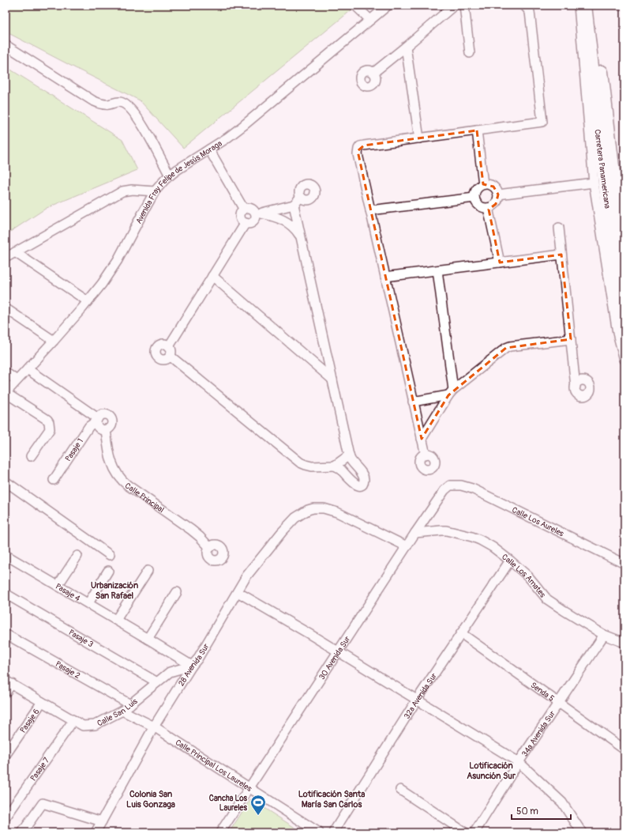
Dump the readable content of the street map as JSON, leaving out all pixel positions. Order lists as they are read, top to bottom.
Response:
{
  "streets": {
    "highway": ["Carretera Panamericana"],
    "street": [
      "Avenida Fray Felipe de Jesús Moraga",
      "Pasaje 1",
      "Calle Principal",
      "Calle Los Aureles",
      "Calle Los Amates",
      "Pasaje 4",
      "Pasaje 3",
      "30 Avenida Sur",
      "28 Avenida Sur",
      "Pasaje 2",
      "Senda 5",
      "32a Avenida Sur",
      "Calle San Luis",
      "Pasaje 6",
      "34a Avenida Sur",
      "Calle Principal Los Laureles",
      "Pasaje 7"
    ]
  },
  "crossings": [
    ["Pasaje 1", "Calle Principal"],
    ["Calle Los Aureles", "30 Avenida Sur"],
    ["Calle Los Amates", "30 Avenida Sur"],
    ["Calle Los Amates", "32a Avenida Sur"],
    ["Calle Los Amates", "34a Avenida Sur"],
    ["Pasaje 4", "28 Avenida Sur"],
    ["Pasaje 4", "Calle San Luis"],
    ["Pasaje 3", "Calle San Luis"],
    ["30 Avenida Sur", "28 Avenida Sur"],
    ["30 Avenida Sur", "Calle Principal Los Laureles"],
    ["28 Avenida Sur", "Calle San Luis"],
    ["28 Avenida Sur", "Calle Principal Los Laureles"],
    ["Pasaje 2", "Calle San Luis"],
    ["Senda 5", "32a Avenida Sur"],
    ["Senda 5", "34a Avenida Sur"],
    ["Calle San Luis", "Pasaje 6"],
    ["Calle San Luis", "Calle Principal Los Laureles"],
    ["Calle San Luis", "Pasaje 7"]
  ],
  "districts": [
    "Urbanización San Rafael",
    "Lotificación Asunción Sur",
    "Colonia San Luis Gonzaga",
    "Lotificación Santa María San Carlos"
  ],
  "places": {
    "sports": ["Cancha Los Laureles"]
  },
  "scale_bar": "50 m"
}
